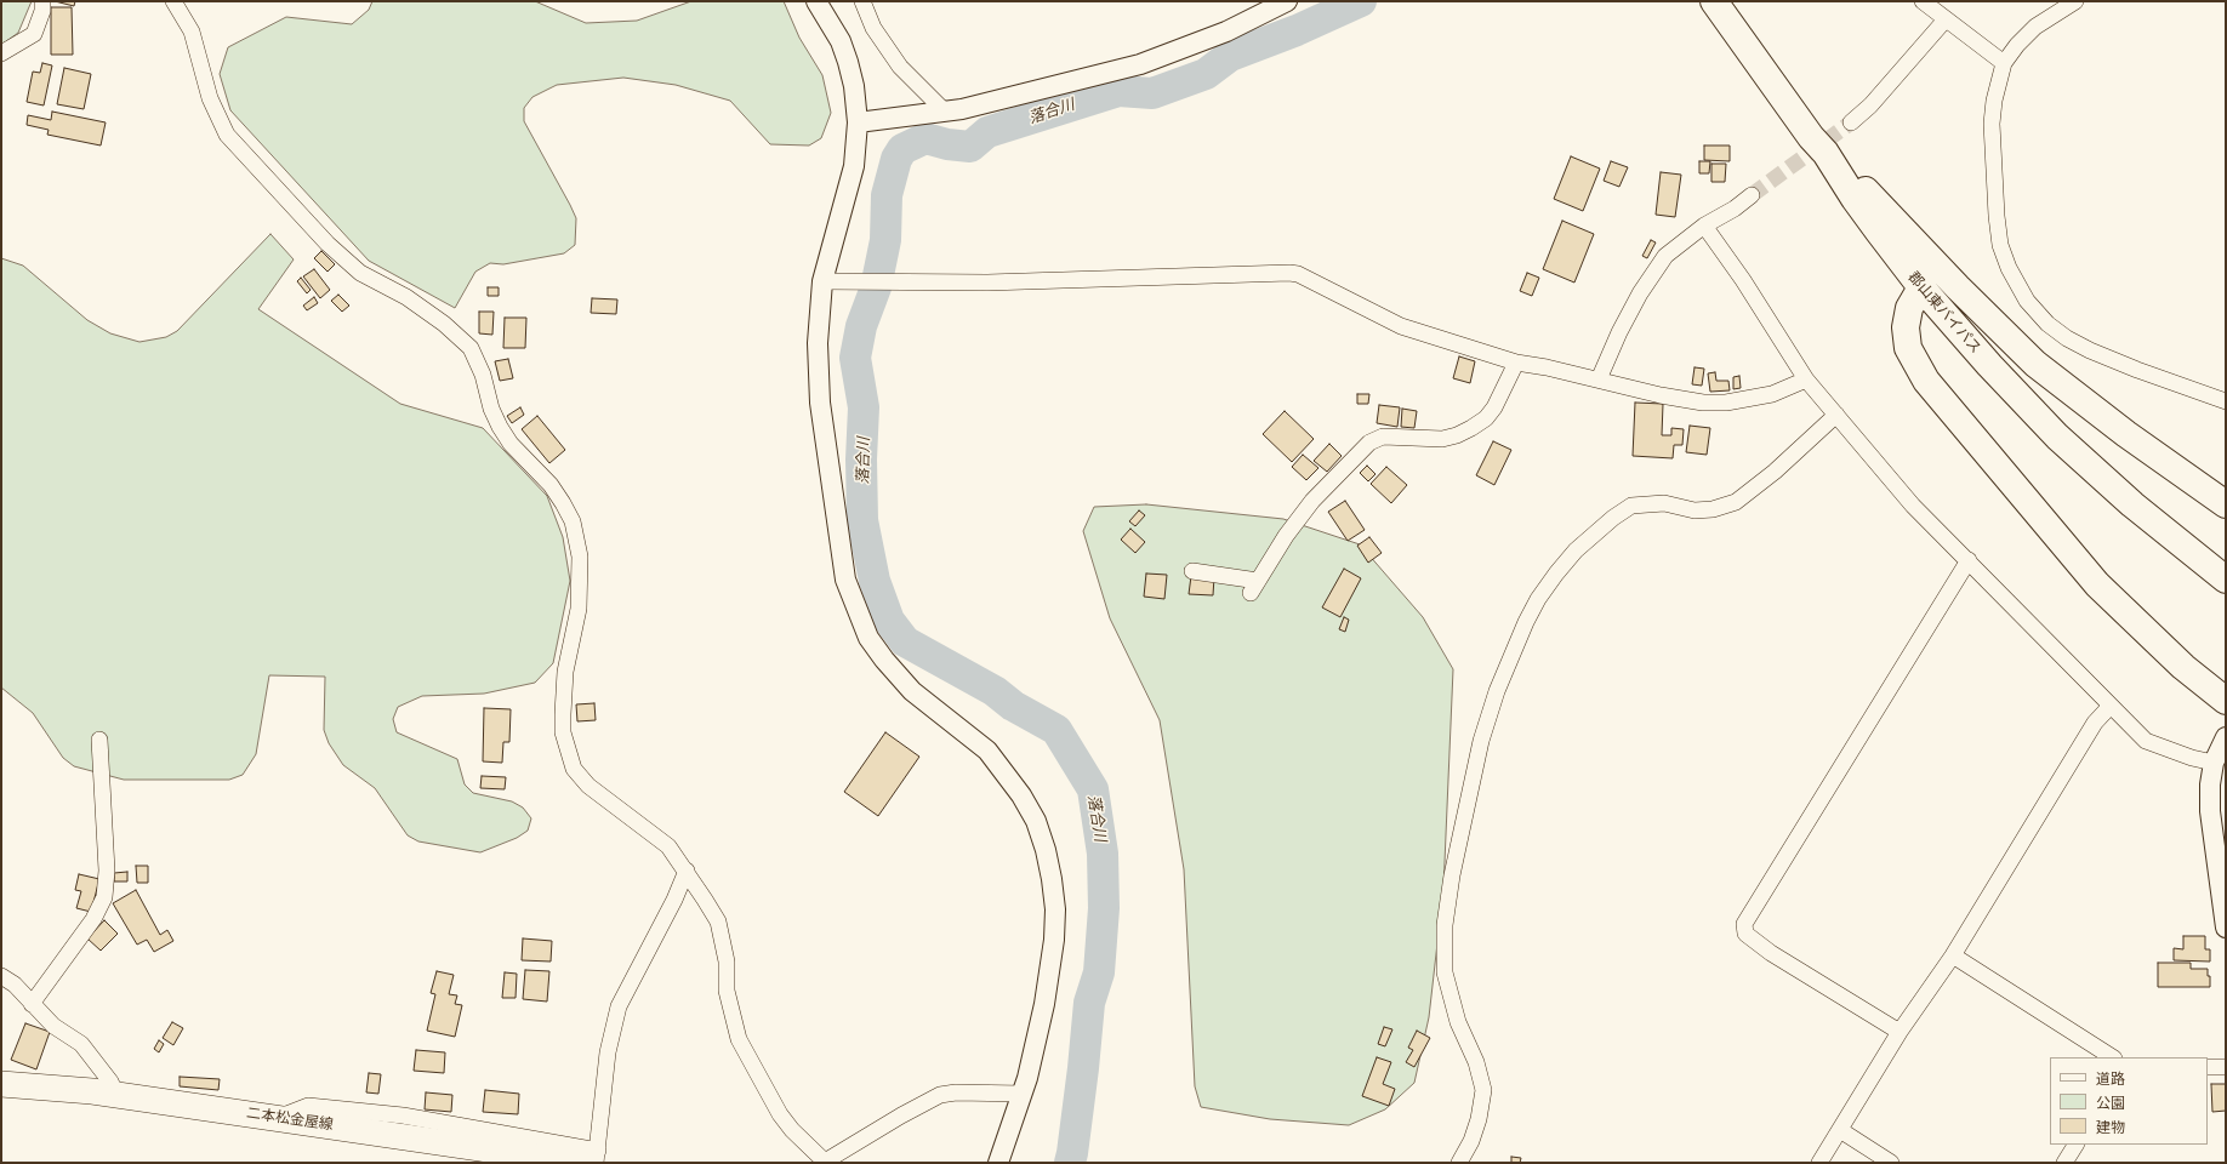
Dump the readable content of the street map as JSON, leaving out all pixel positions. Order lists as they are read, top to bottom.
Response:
{
  "streets": {
    "highway": ["郡山東バイパス"],
    "main road": ["二本松金屋線"]
  },
  "water": ["落合川"],
  "legend": ["道路", "公園", "建物"]
}
